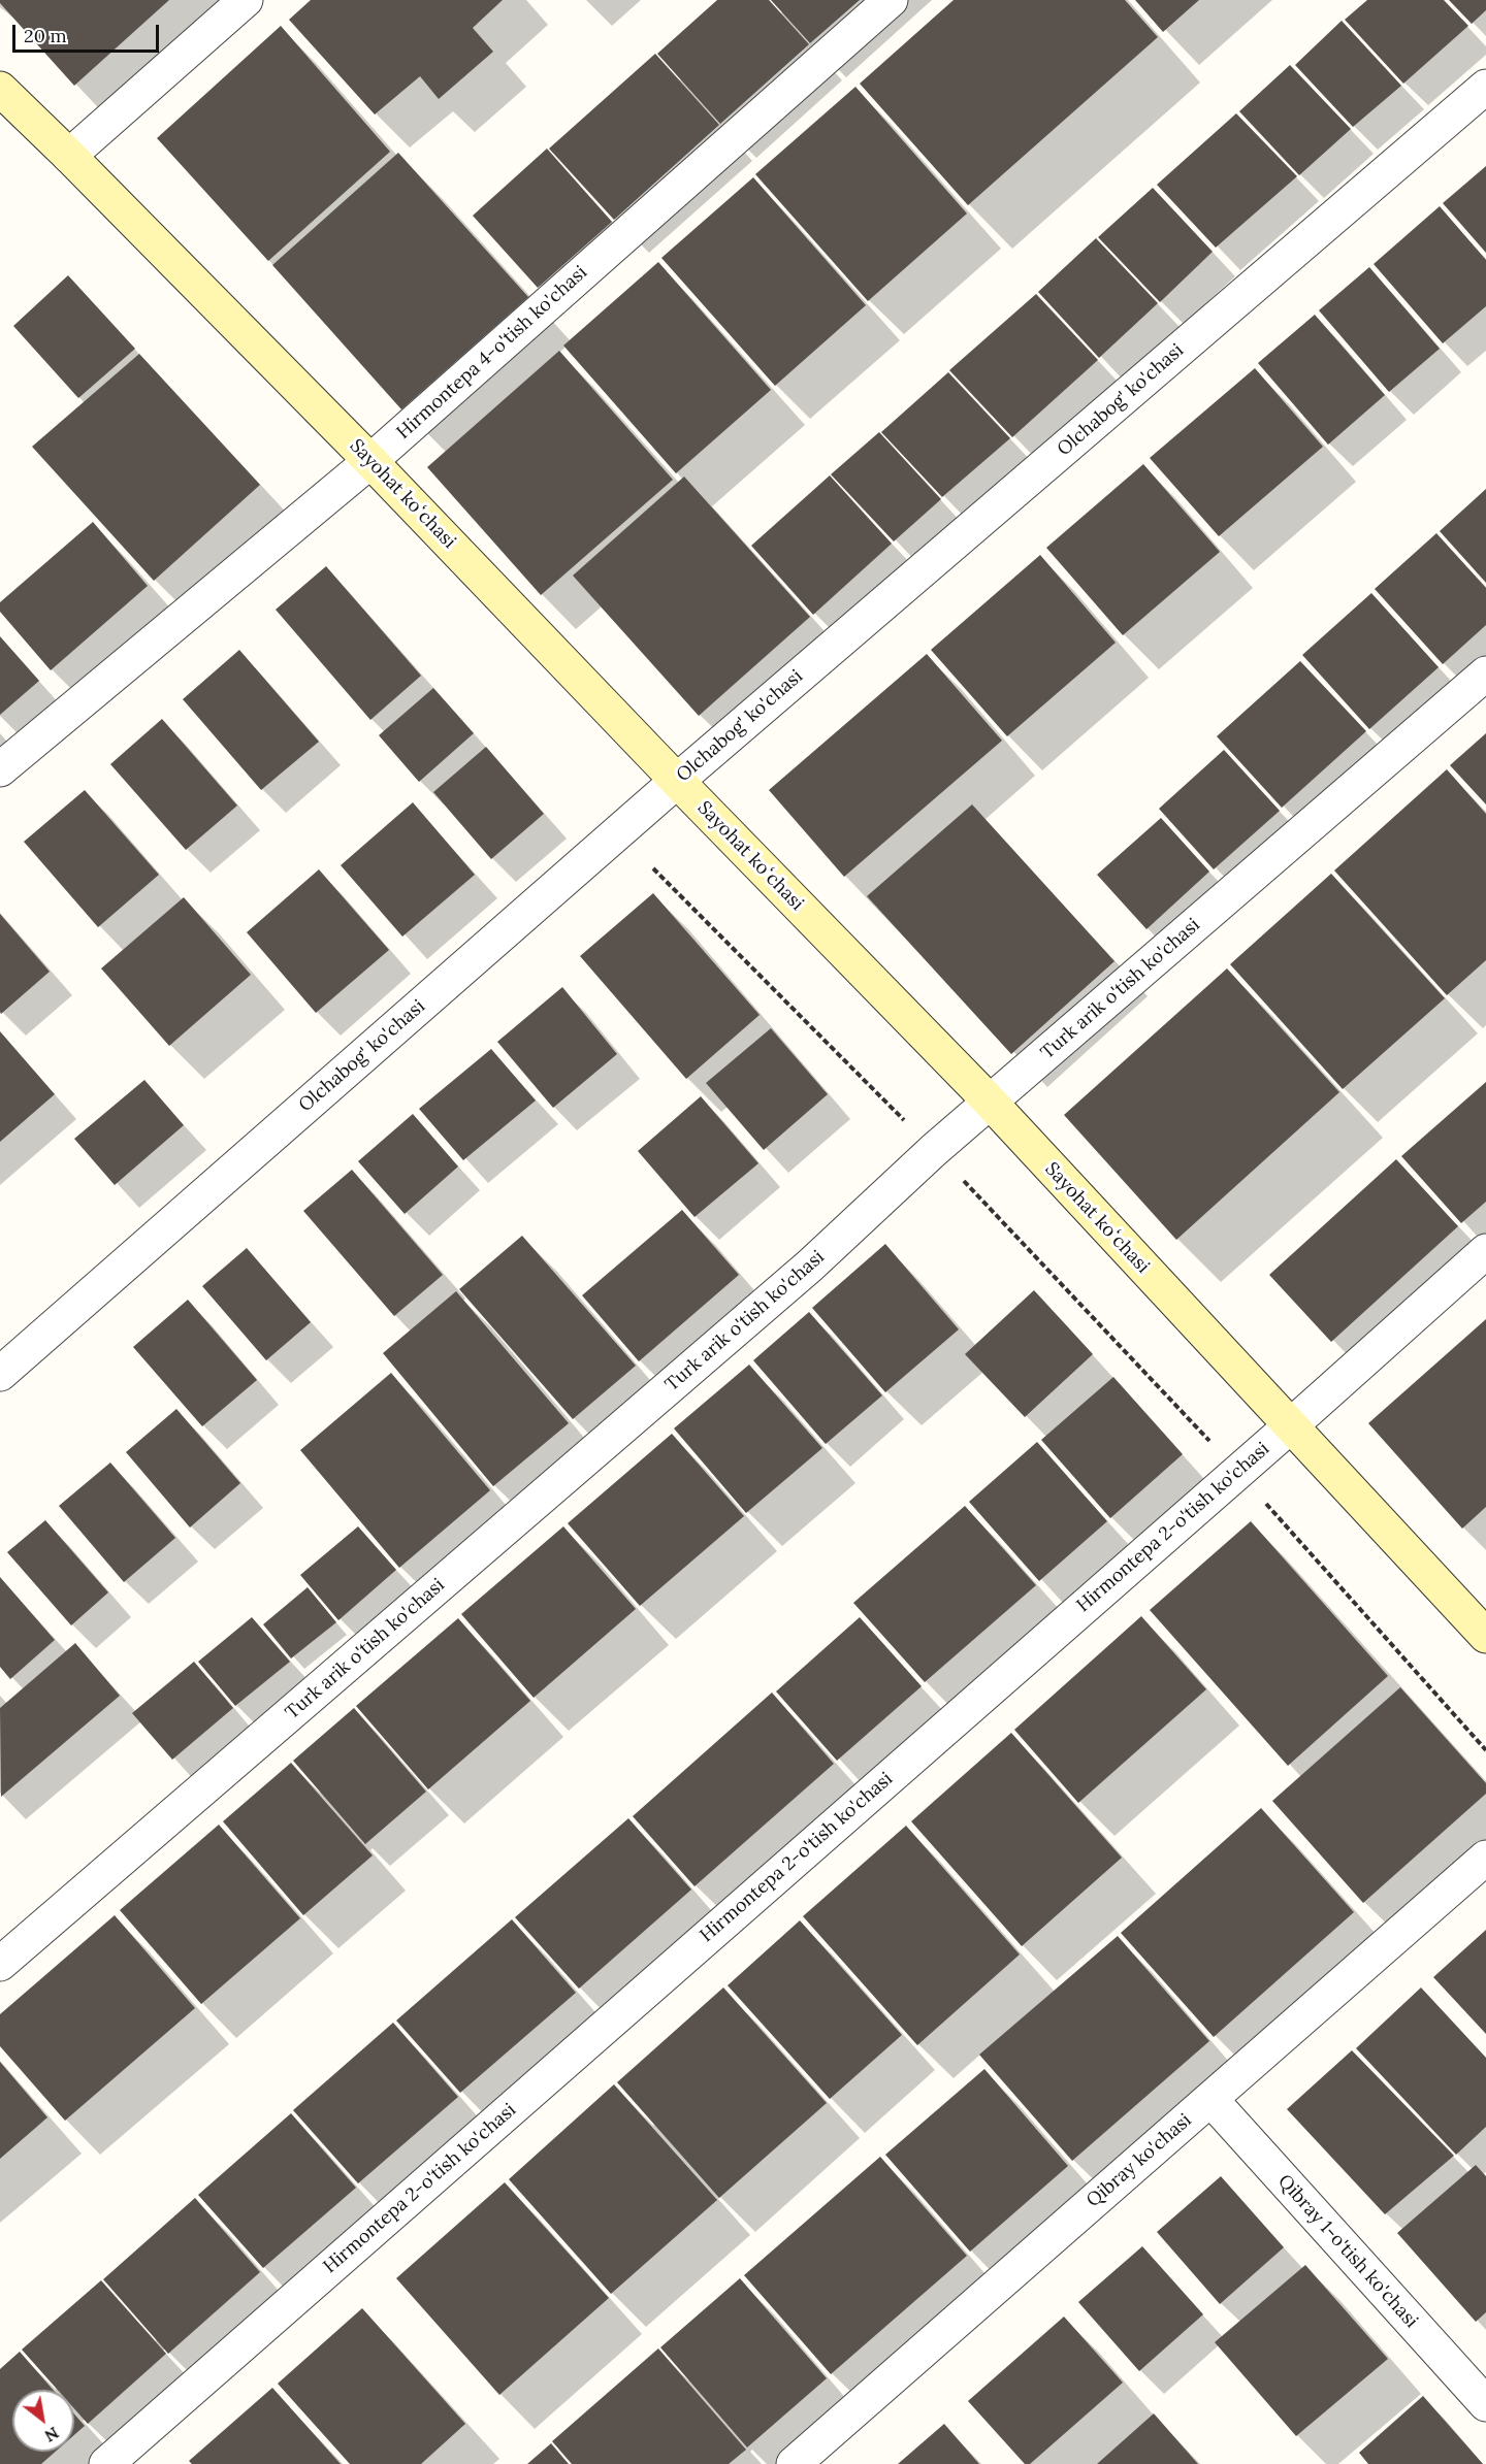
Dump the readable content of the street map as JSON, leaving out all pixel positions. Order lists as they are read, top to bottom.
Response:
{
  "streets": {
    "street": [
      "Hirmontepa 4-o'tish ko'chasi",
      "Olchabog' ko'chasi",
      "Sayohat koʻchasi",
      "Turk arik o'tish ko'chasi",
      "Hirmontepa 2-o'tish ko'chasi",
      "Qibray ko'chasi",
      "Qibray 1-o'tish ko'chasi"
    ]
  },
  "crossings": [
    ["Hirmontepa 4-o'tish ko'chasi", "Sayohat koʻchasi"],
    ["Olchabog' ko'chasi", "Sayohat koʻchasi"],
    ["Sayohat koʻchasi", "Turk arik o'tish ko'chasi"],
    ["Sayohat koʻchasi", "Hirmontepa 2-o'tish ko'chasi"],
    ["Qibray ko'chasi", "Qibray 1-o'tish ko'chasi"]
  ],
  "scale_bar": "20 m",
  "north": "bottom right"
}
